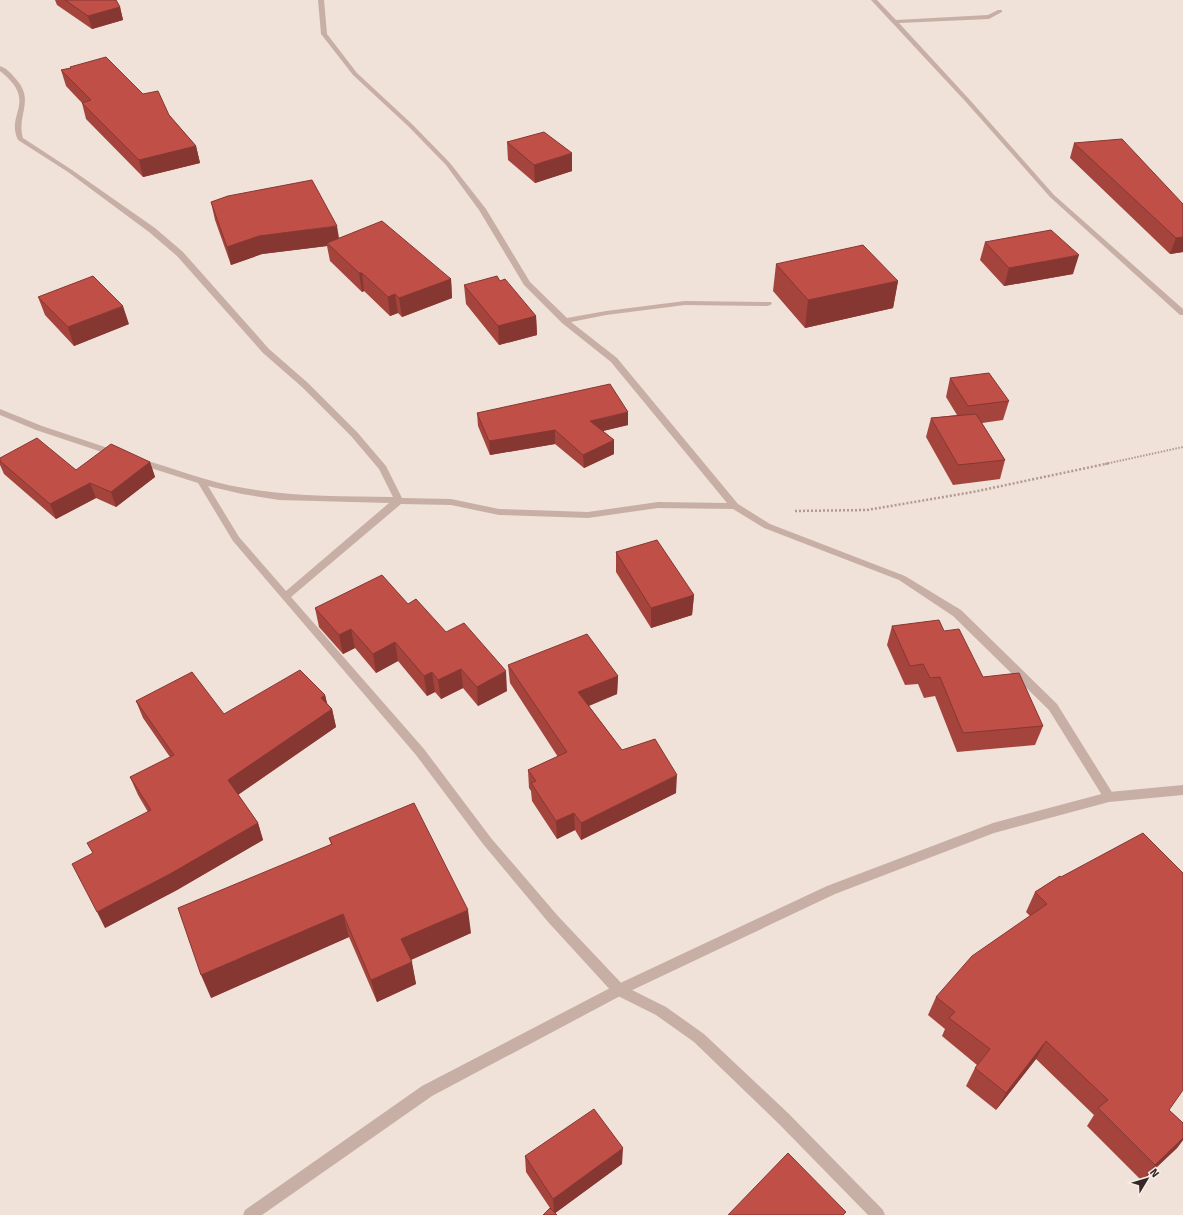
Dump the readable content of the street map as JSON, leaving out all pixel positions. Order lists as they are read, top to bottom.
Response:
{
  "north": "top right"
}
